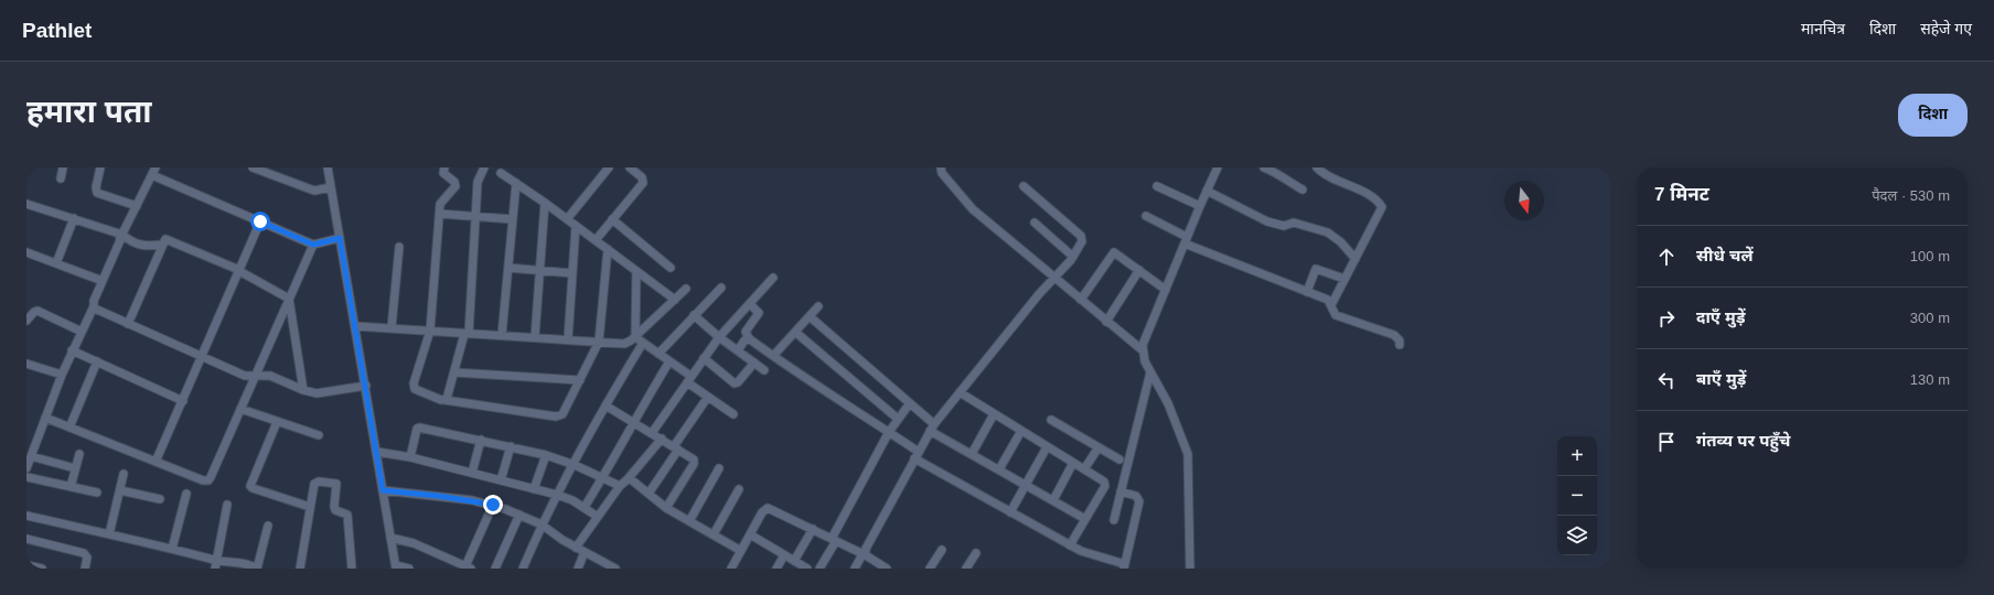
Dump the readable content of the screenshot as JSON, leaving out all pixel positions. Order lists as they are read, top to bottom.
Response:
{
  "north": "bottom",
  "page": {
    "header": "Pathlet",
    "nav": ["मानचित्र", "दिशा", "सहेजे गए"],
    "buttons": "दिशा",
    "title": "हमारा पता",
    "heading": ["7 मिनट", "पैदल · 530 m"],
    "list": [
      ["सीधे चलें", "100 m"],
      ["दाएँ मुड़ें", "300 m"],
      ["बाएँ मुड़ें", "130 m"],
      "गंतव्य पर पहुँचे"
    ],
    "map_buttons": ["+", "−"]
  }
}
